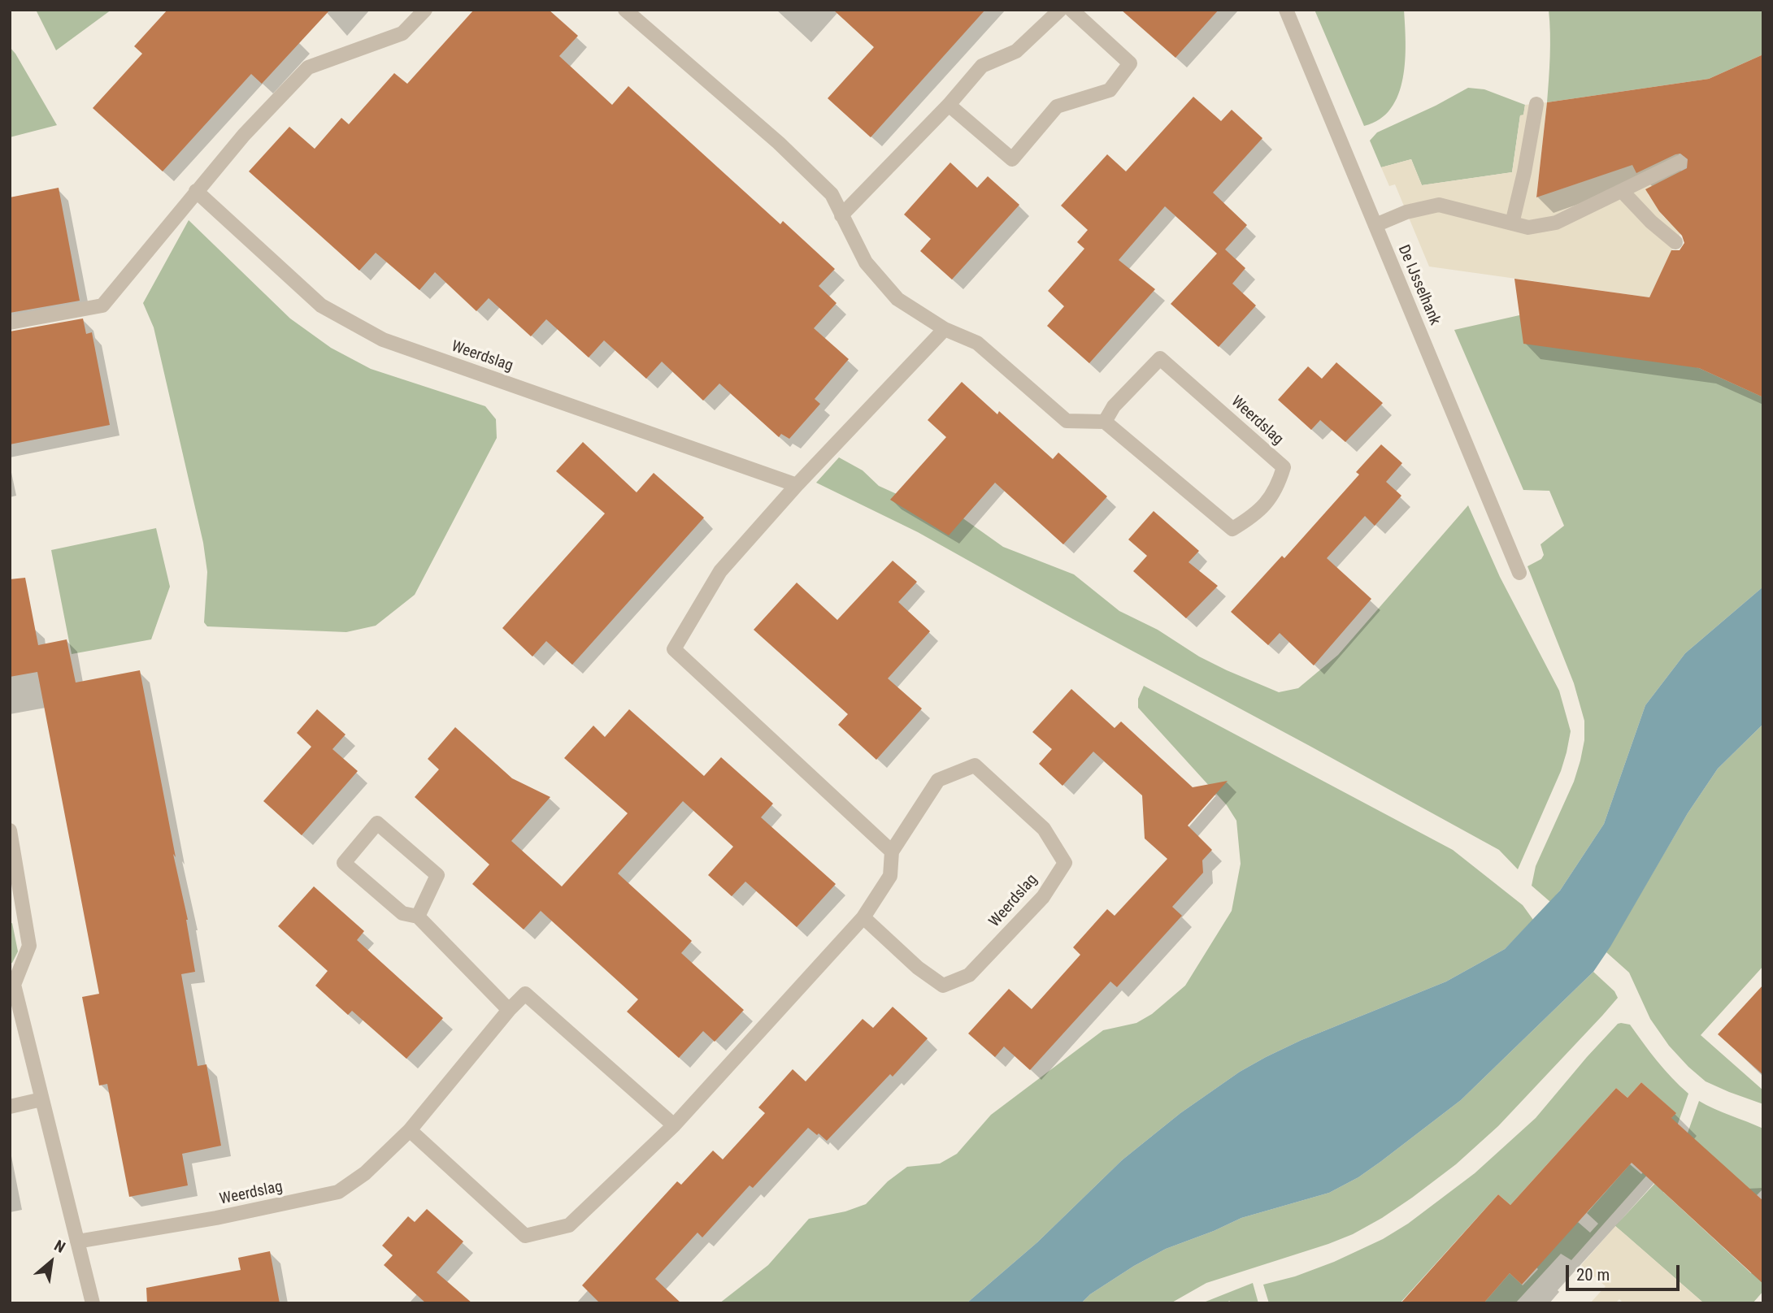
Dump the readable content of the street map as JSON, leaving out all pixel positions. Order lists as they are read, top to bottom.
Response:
{
  "streets": {
    "street": ["De IJsselhank", "Weerdslag"]
  },
  "scale_bar": "20 m",
  "north": "top right"
}
